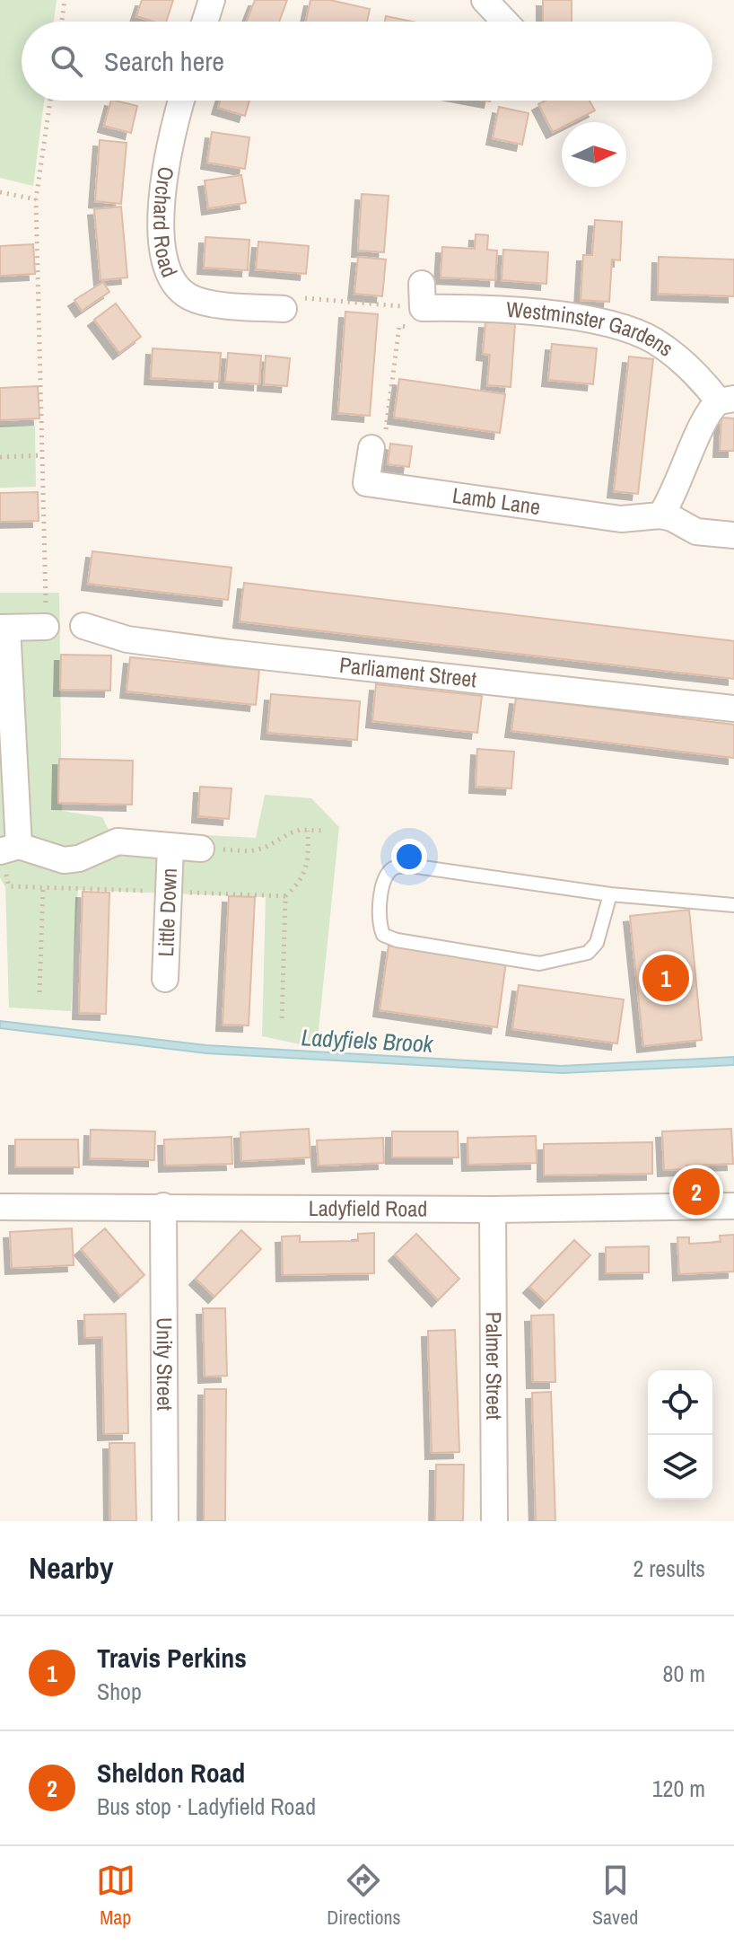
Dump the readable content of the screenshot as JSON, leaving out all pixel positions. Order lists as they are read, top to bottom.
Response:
{
  "streets": {
    "street": [
      "Orchard Road",
      "Westminster Gardens",
      "Lamb Lane",
      "Parliament Street",
      "Little Down",
      "Ladyfield Road",
      "Unity Street",
      "Palmer Street"
    ]
  },
  "crossings": [
    ["Ladyfield Road", "Unity Street"],
    ["Ladyfield Road", "Palmer Street"]
  ],
  "water": ["Ladyfiels Brook"],
  "north": "right",
  "page": {
    "search": "Search here",
    "pins": ["1", "2"],
    "heading": ["Nearby", "2 results"],
    "list": [
      {
        "mark": "1",
        "name": "Travis Perkins",
        "note": "Shop",
        "value": "80 m"
      },
      {
        "mark": "2",
        "name": "Sheldon Road",
        "note": "Bus stop · Ladyfield Road",
        "value": "120 m"
      }
    ],
    "nav": ["Map", "Directions", "Saved"]
  }
}
